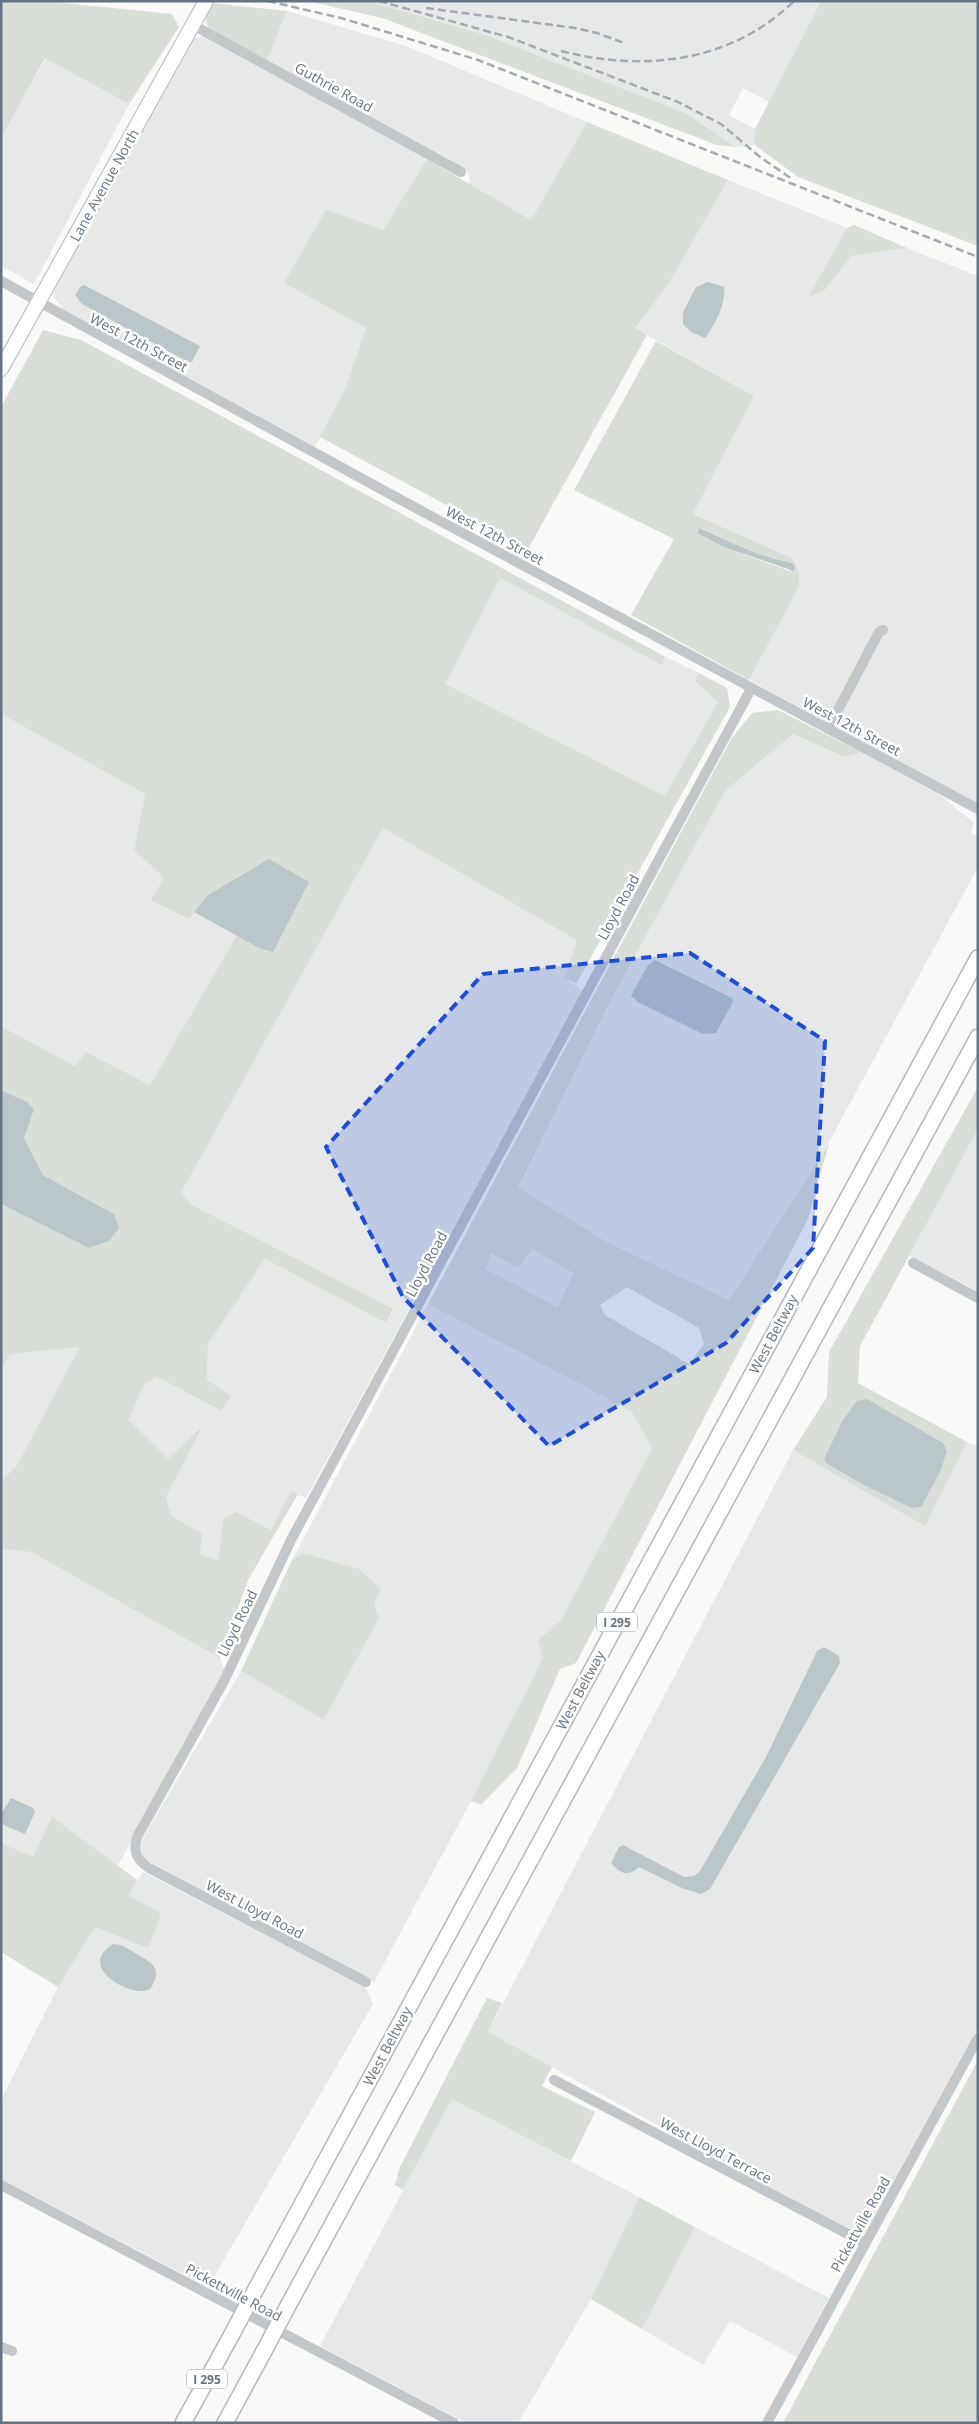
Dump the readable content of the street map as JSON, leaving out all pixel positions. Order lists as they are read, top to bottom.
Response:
{
  "streets": {
    "highway": ["West Beltway", "I 295"],
    "main road": ["Lane Avenue North"],
    "street": [
      "Guthrie Road",
      "West 12th Street",
      "Lloyd Road",
      "West Lloyd Road",
      "West Lloyd Terrace",
      "Pickettville Road"
    ]
  },
  "crossings": [
    ["Guthrie Road", "Lane Avenue North"],
    ["Lane Avenue North", "West 12th Street"],
    ["West 12th Street", "Lloyd Road"],
    ["Lloyd Road", "West Lloyd Road"],
    ["West Lloyd Terrace", "Pickettville Road"]
  ]
}
